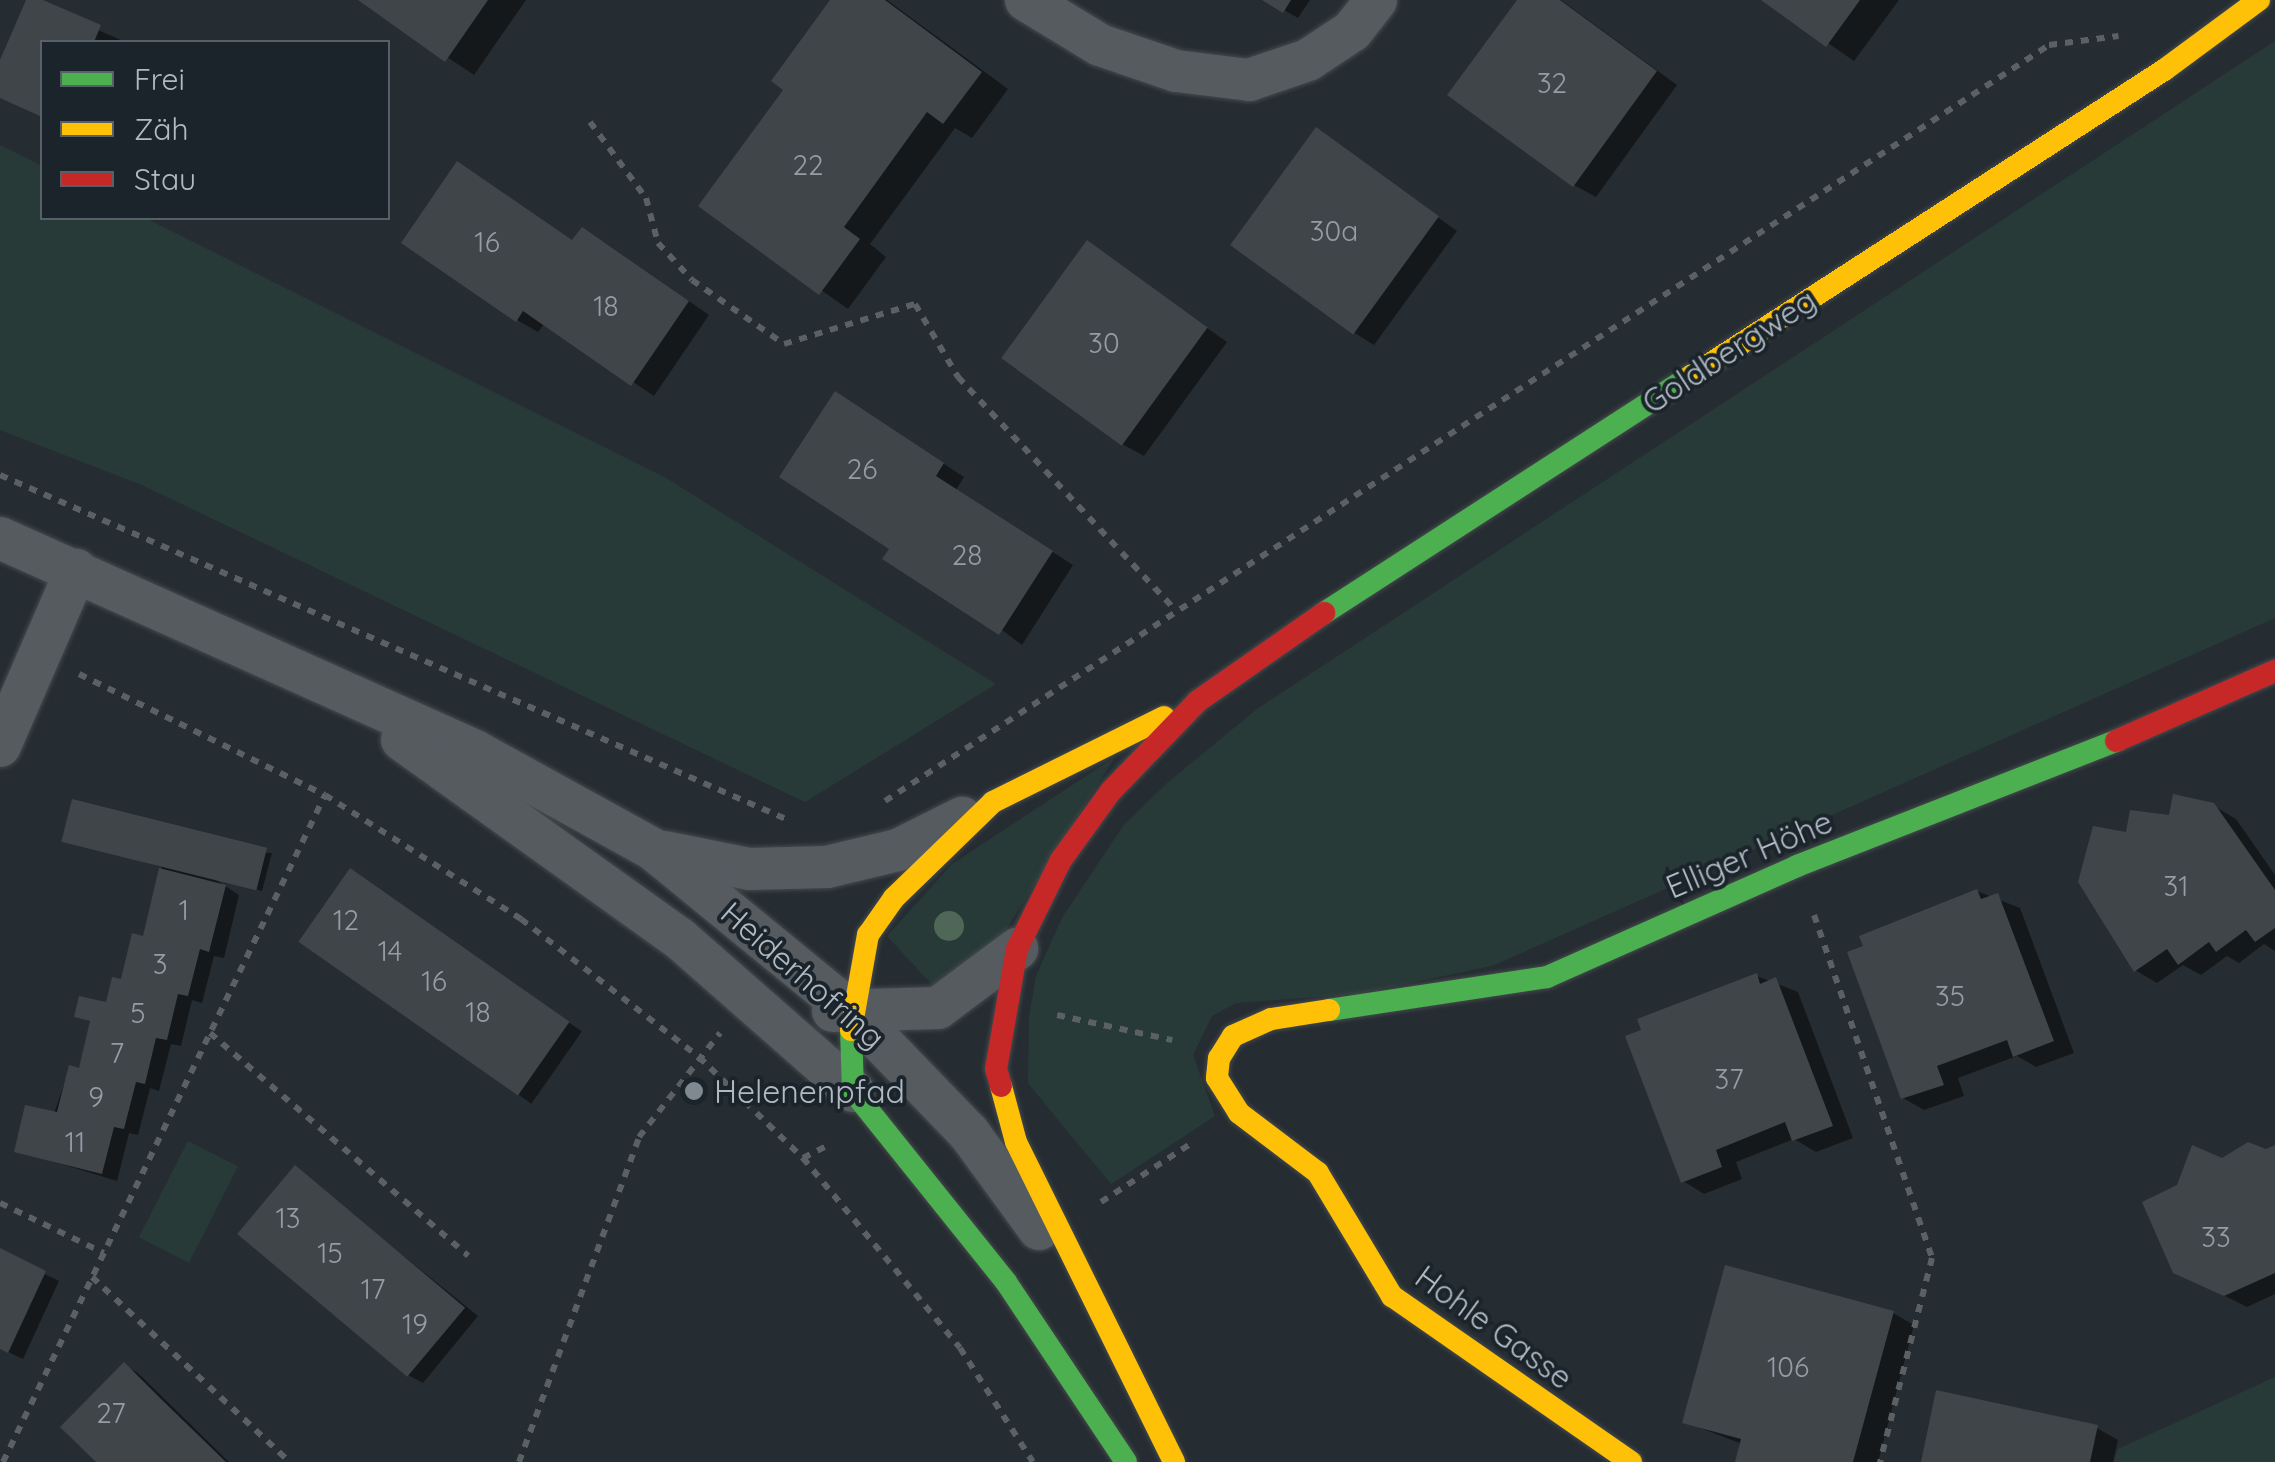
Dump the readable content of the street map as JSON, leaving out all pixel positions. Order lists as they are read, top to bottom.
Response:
{
  "streets": {
    "street": [
      "Goldbergweg",
      "Elliger Höhe",
      "Heiderhofring",
      "Hohle Gasse"
    ]
  },
  "crossings": [
    ["Goldbergweg", "Heiderhofring"],
    ["Elliger Höhe", "Hohle Gasse"]
  ],
  "places": ["Helenenpfad"],
  "house_numbers": [
    "32",
    "22",
    "30a",
    "16",
    "18",
    "30",
    "26",
    "28",
    "31",
    "1",
    "12",
    "14",
    "3",
    "16",
    "35",
    "18",
    "5",
    "7",
    "37",
    "9",
    "11",
    "13",
    "33",
    "15",
    "17",
    "19",
    "106",
    "27"
  ],
  "legend": ["Frei", "Zäh", "Stau"]
}
